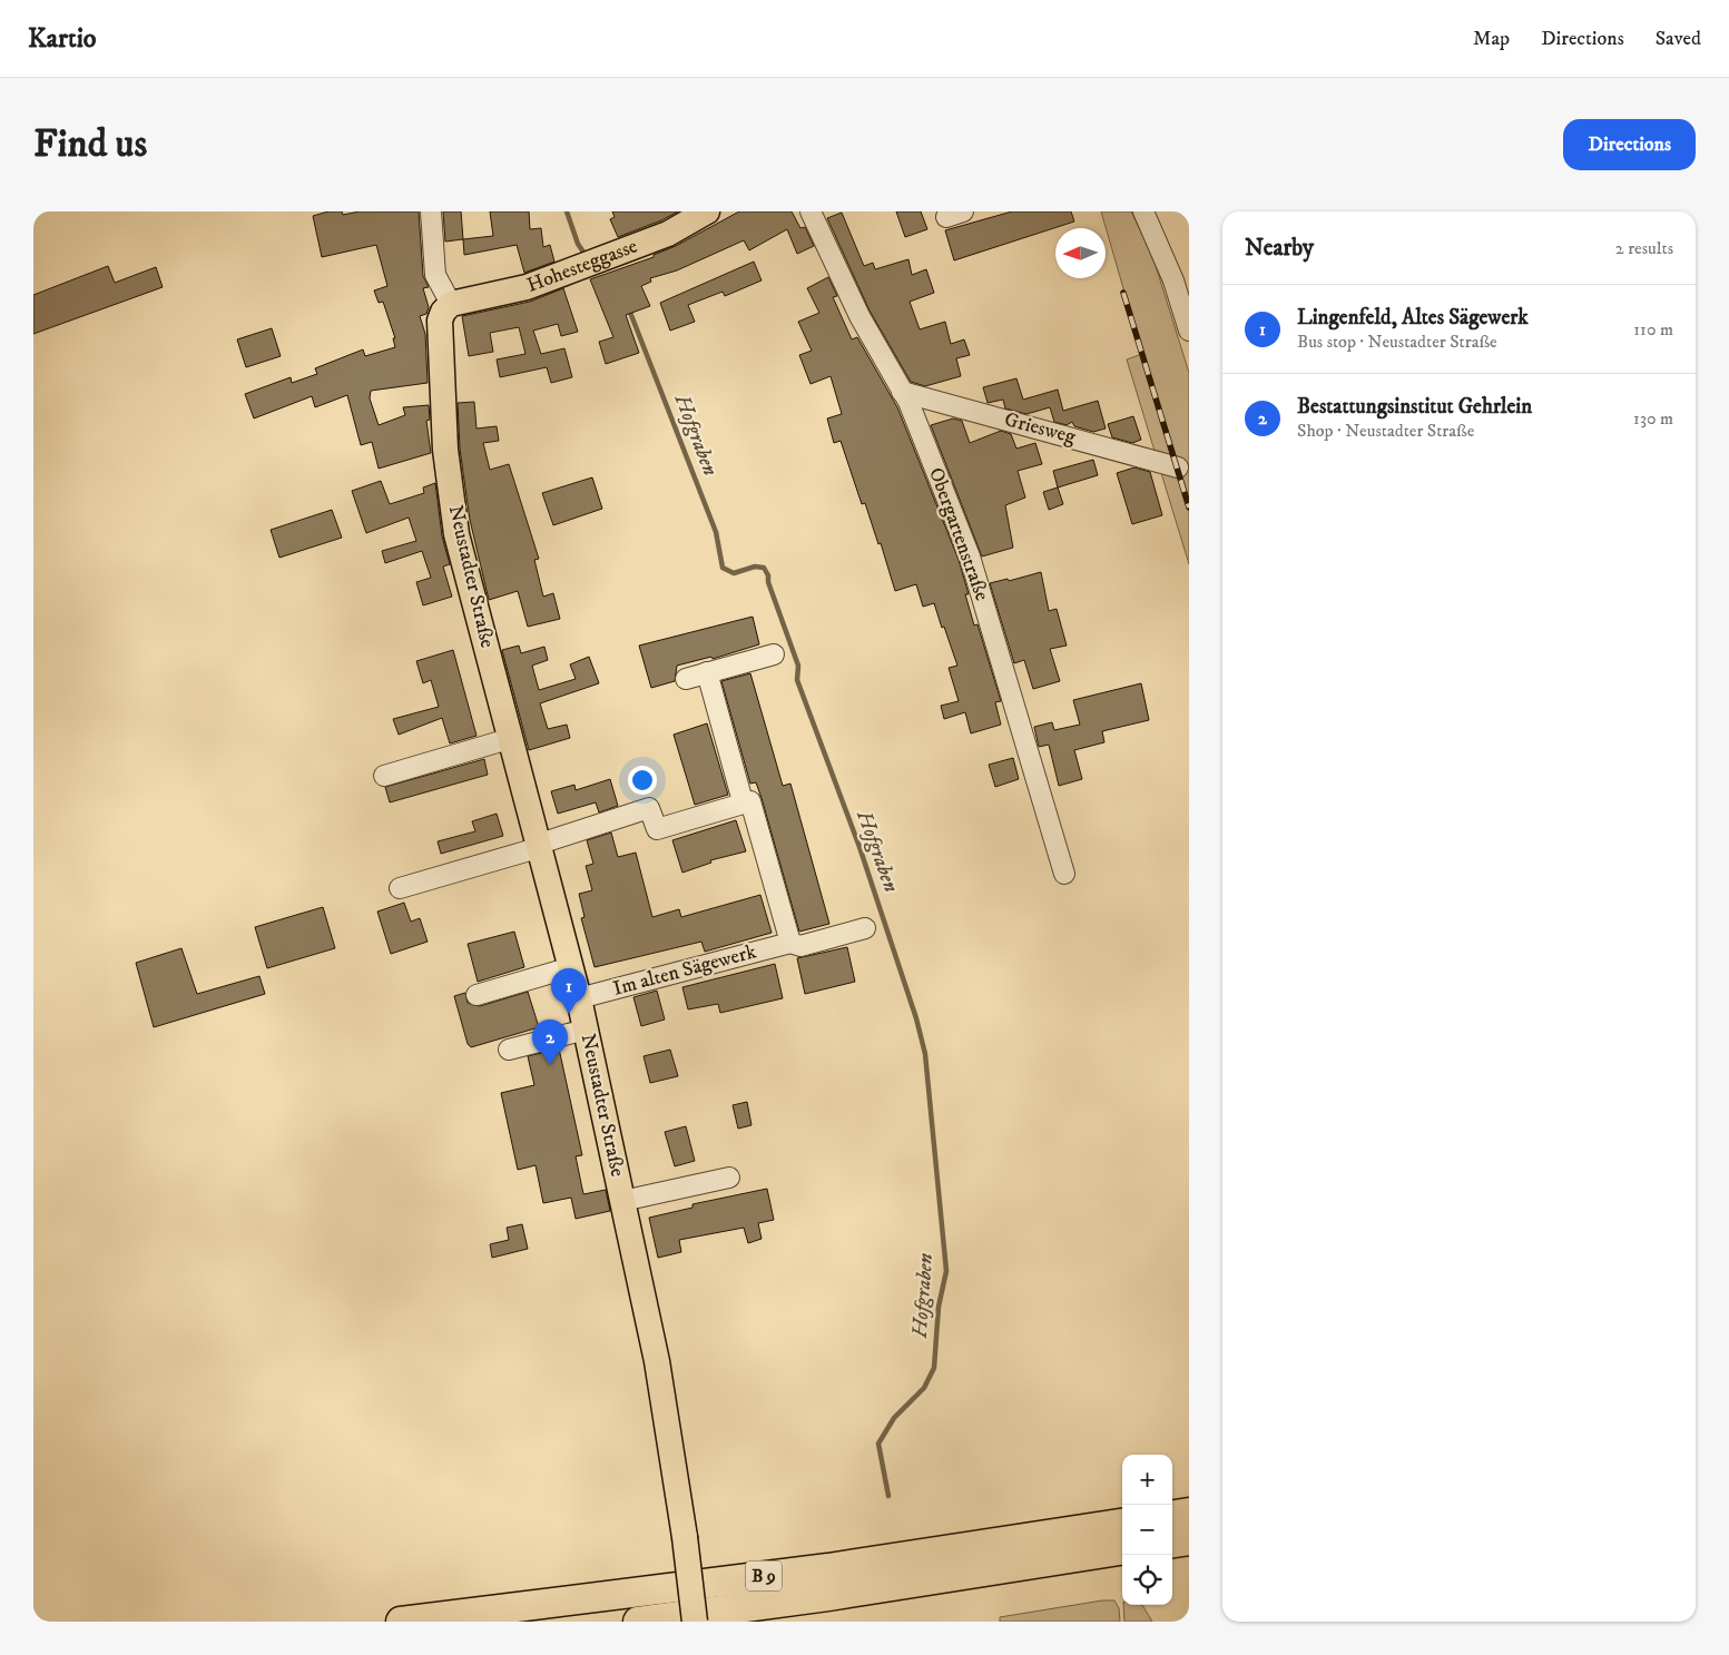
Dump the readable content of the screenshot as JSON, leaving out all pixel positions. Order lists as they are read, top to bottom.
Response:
{
  "streets": {
    "highway": ["B 9"],
    "main road": ["Hohesteggasse", "Neustadter Straße"],
    "street": ["Griesweg", "Obergartenstraße", "Im alten Sägewerk"]
  },
  "crossings": [
    ["Hohesteggasse", "Neustadter Straße"],
    ["Griesweg", "Obergartenstraße"],
    ["Neustadter Straße", "Im alten Sägewerk"]
  ],
  "water": ["Hofgraben"],
  "north": "left",
  "page": {
    "header": "Kartio",
    "nav": ["Map", "Directions", "Saved"],
    "buttons": "Directions",
    "title": "Find us",
    "heading": ["Nearby", "2 results"],
    "list": [
      {
        "mark": "1",
        "name": "Lingenfeld, Altes Sägewerk",
        "note": "Bus stop · Neustadter Straße",
        "value": "110 m"
      },
      {
        "mark": "2",
        "name": "Bestattungsinstitut Gehrlein",
        "note": "Shop · Neustadter Straße",
        "value": "130 m"
      }
    ],
    "pins": ["1", "2"],
    "map_buttons": ["+", "−"]
  }
}
